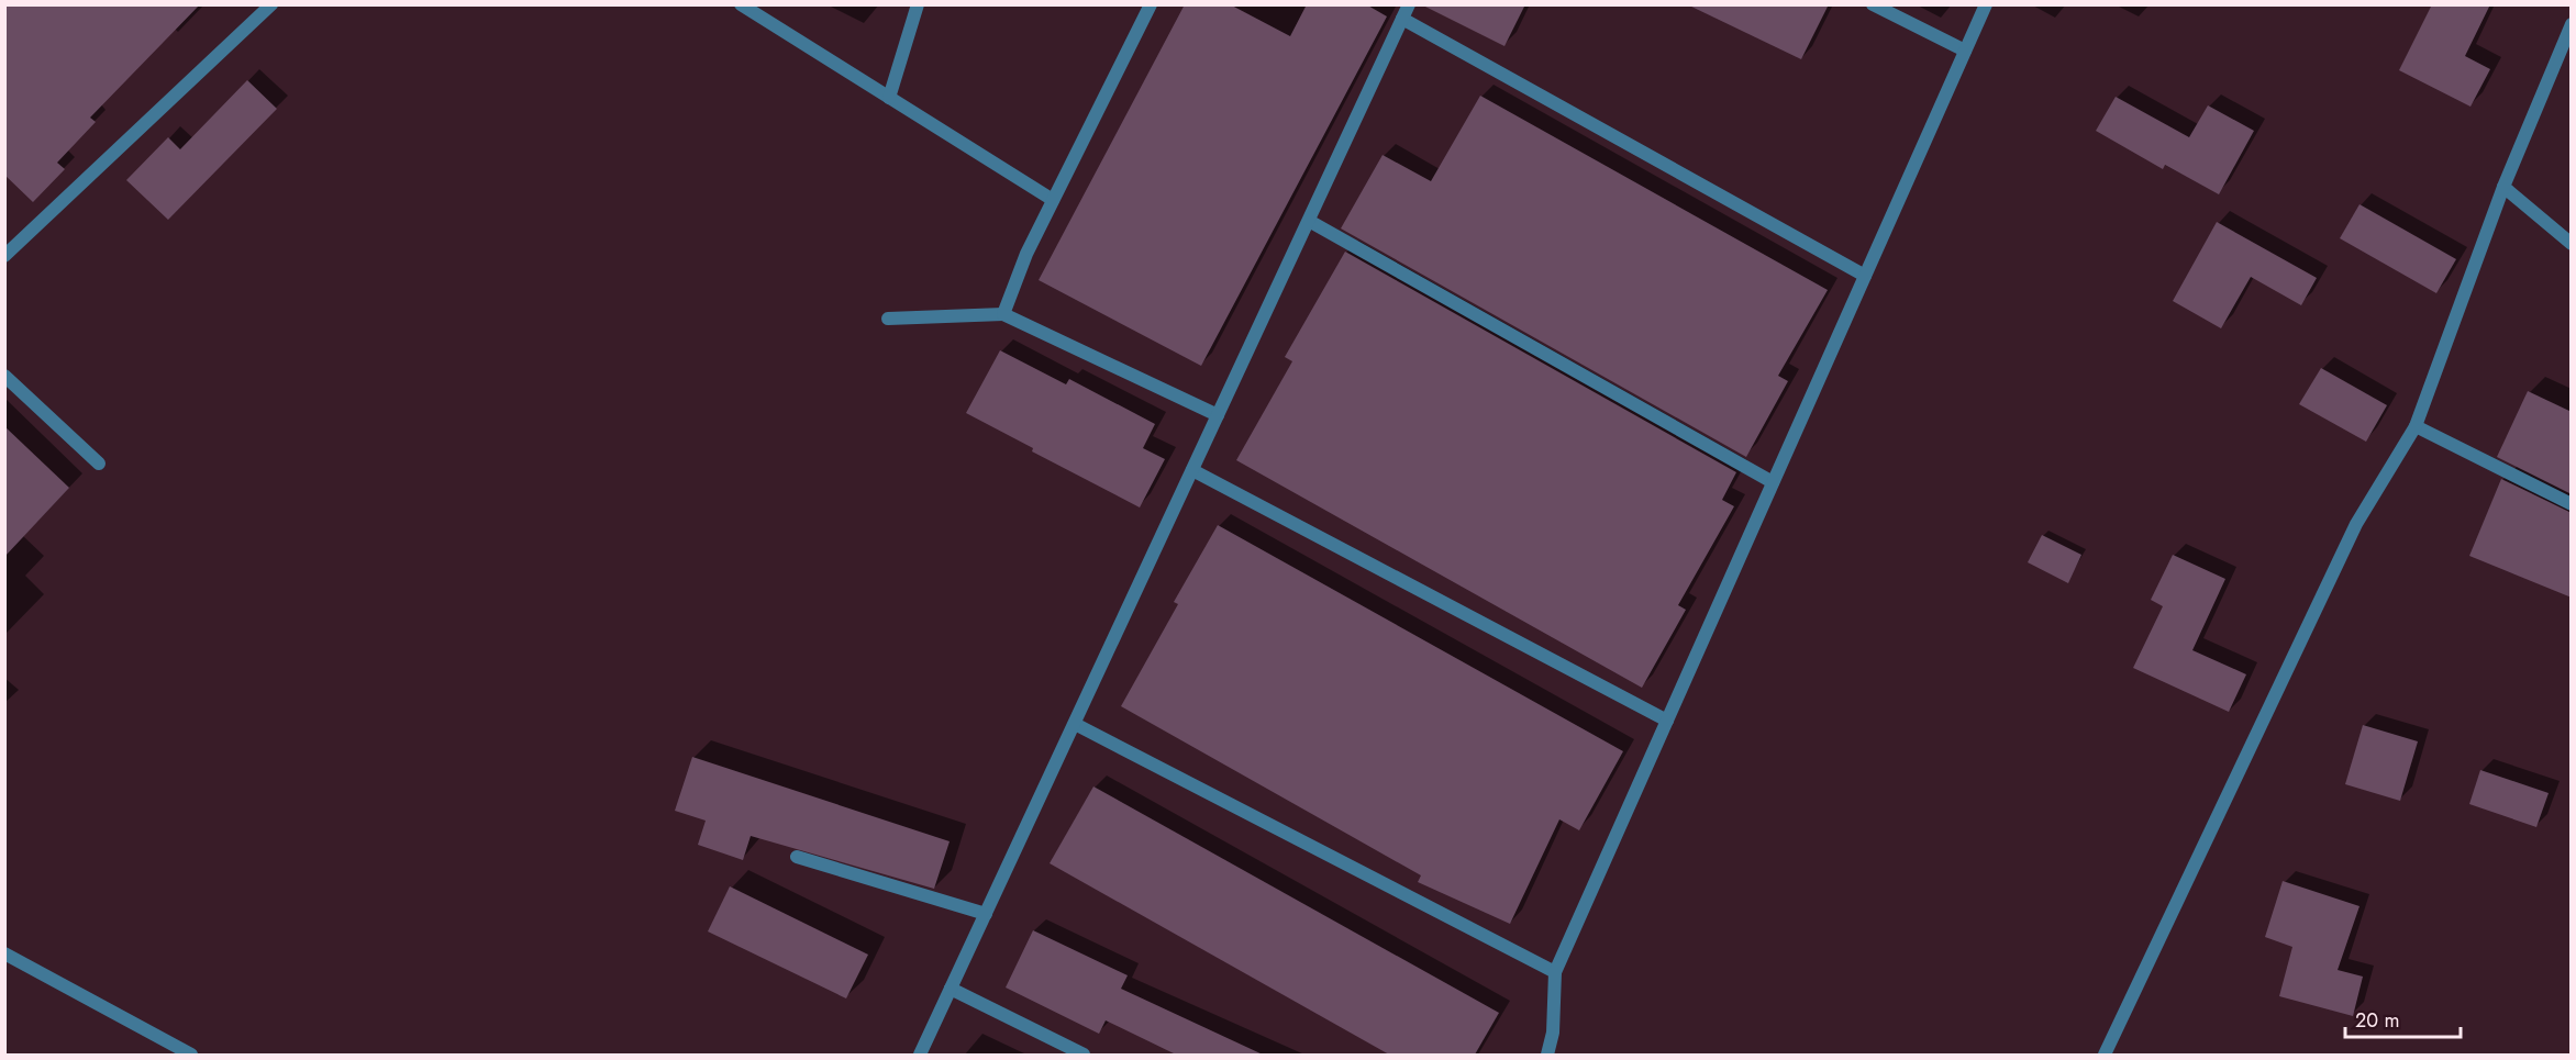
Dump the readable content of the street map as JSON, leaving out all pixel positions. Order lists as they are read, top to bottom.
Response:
{
  "scale_bar": "20 m"
}
